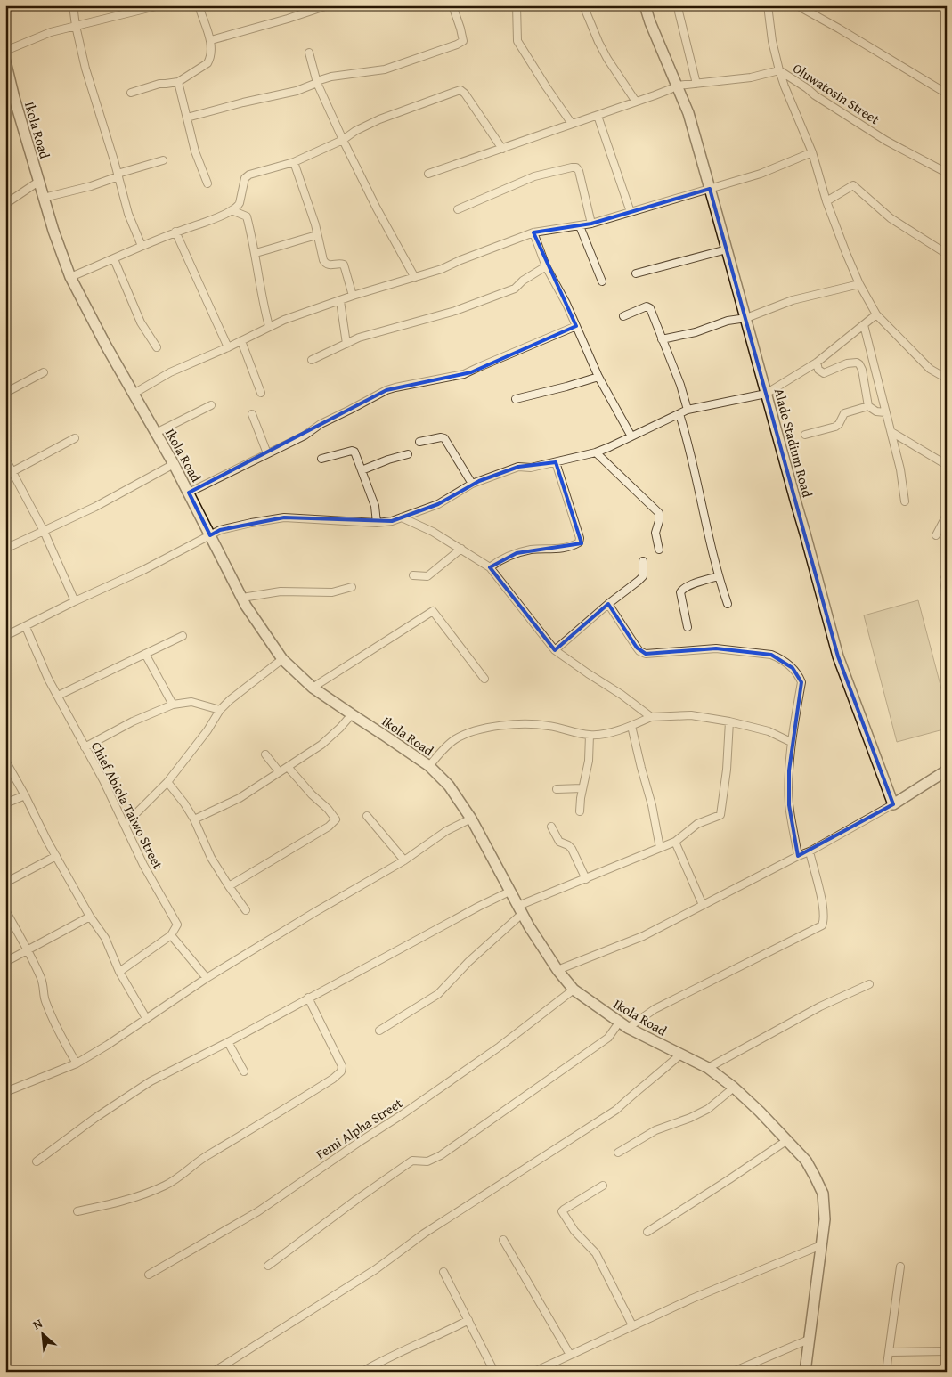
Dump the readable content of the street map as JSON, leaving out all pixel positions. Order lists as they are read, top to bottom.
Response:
{
  "streets": {
    "street": [
      "Oluwatosin Street",
      "Ikola Road",
      "Alade Stadium Road",
      "Chief Abiola Taiwo Street",
      "Femi Alpha Street"
    ]
  },
  "crossings": [
    ["Oluwatosin Street", "Alade Stadium Road"],
    ["Ikola Road", "Femi Alpha Street"]
  ],
  "north": "top left"
}
